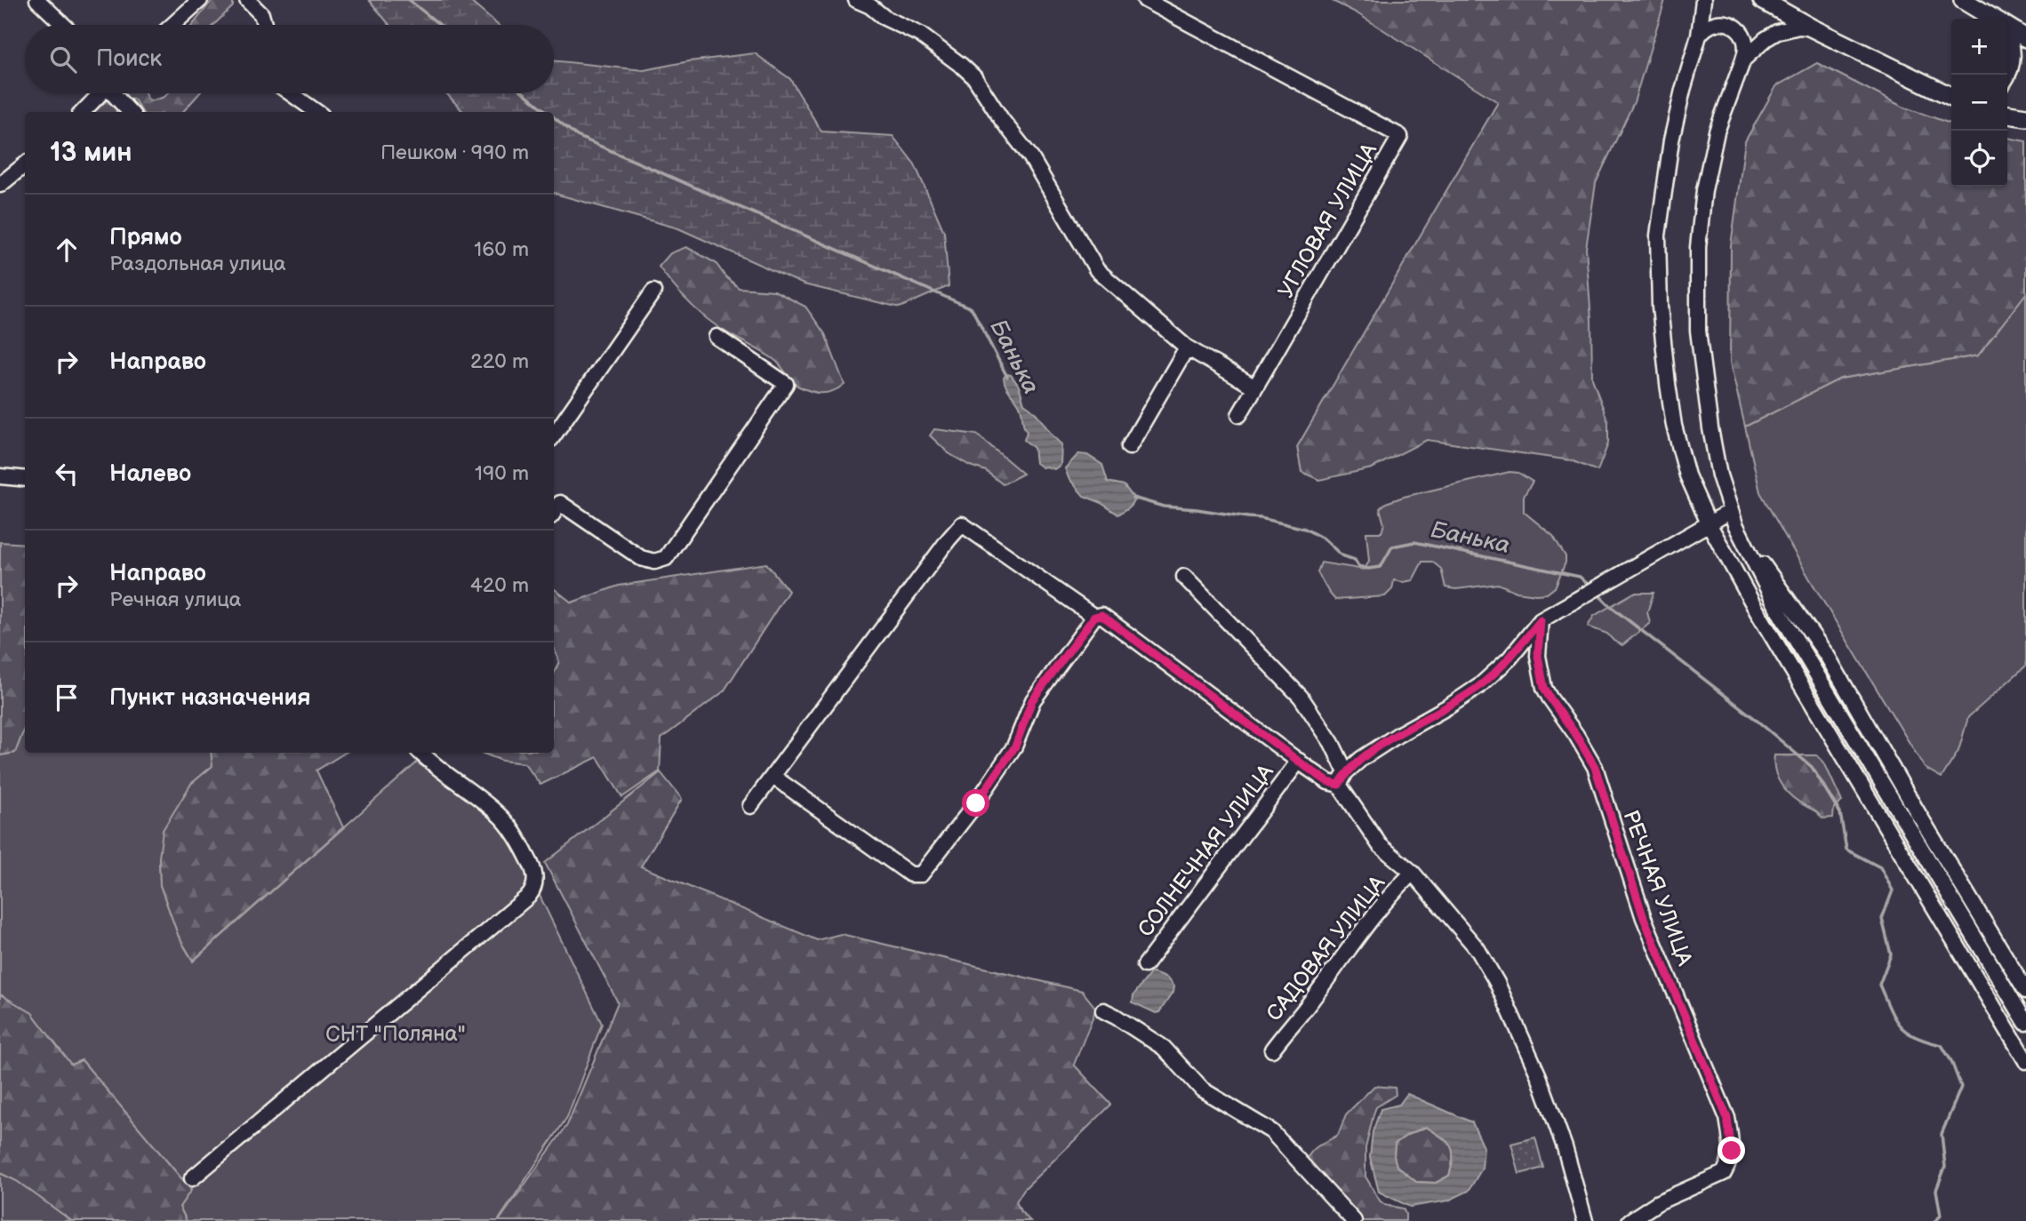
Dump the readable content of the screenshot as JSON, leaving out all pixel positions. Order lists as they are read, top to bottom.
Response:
{
  "streets": {
    "street": [
      "УГЛОВАЯ УЛИЦА",
      "СОЛНЕЧНАЯ УЛИЦА",
      "РЕЧНАЯ УЛИЦА",
      "САДОВАЯ УЛИЦА"
    ]
  },
  "water": ["Банька"],
  "parks": ["СНТ \"Поляна\""],
  "page": {
    "map_buttons": ["+", "−"],
    "search": "Поиск",
    "heading": ["13 мин", "Пешком · 990 m"],
    "list": [
      ["Прямо", "Раздольная улица", "160 m"],
      ["Направо", "220 m"],
      ["Налево", "190 m"],
      ["Направо", "Речная улица", "420 m"],
      "Пункт назначения"
    ]
  }
}
